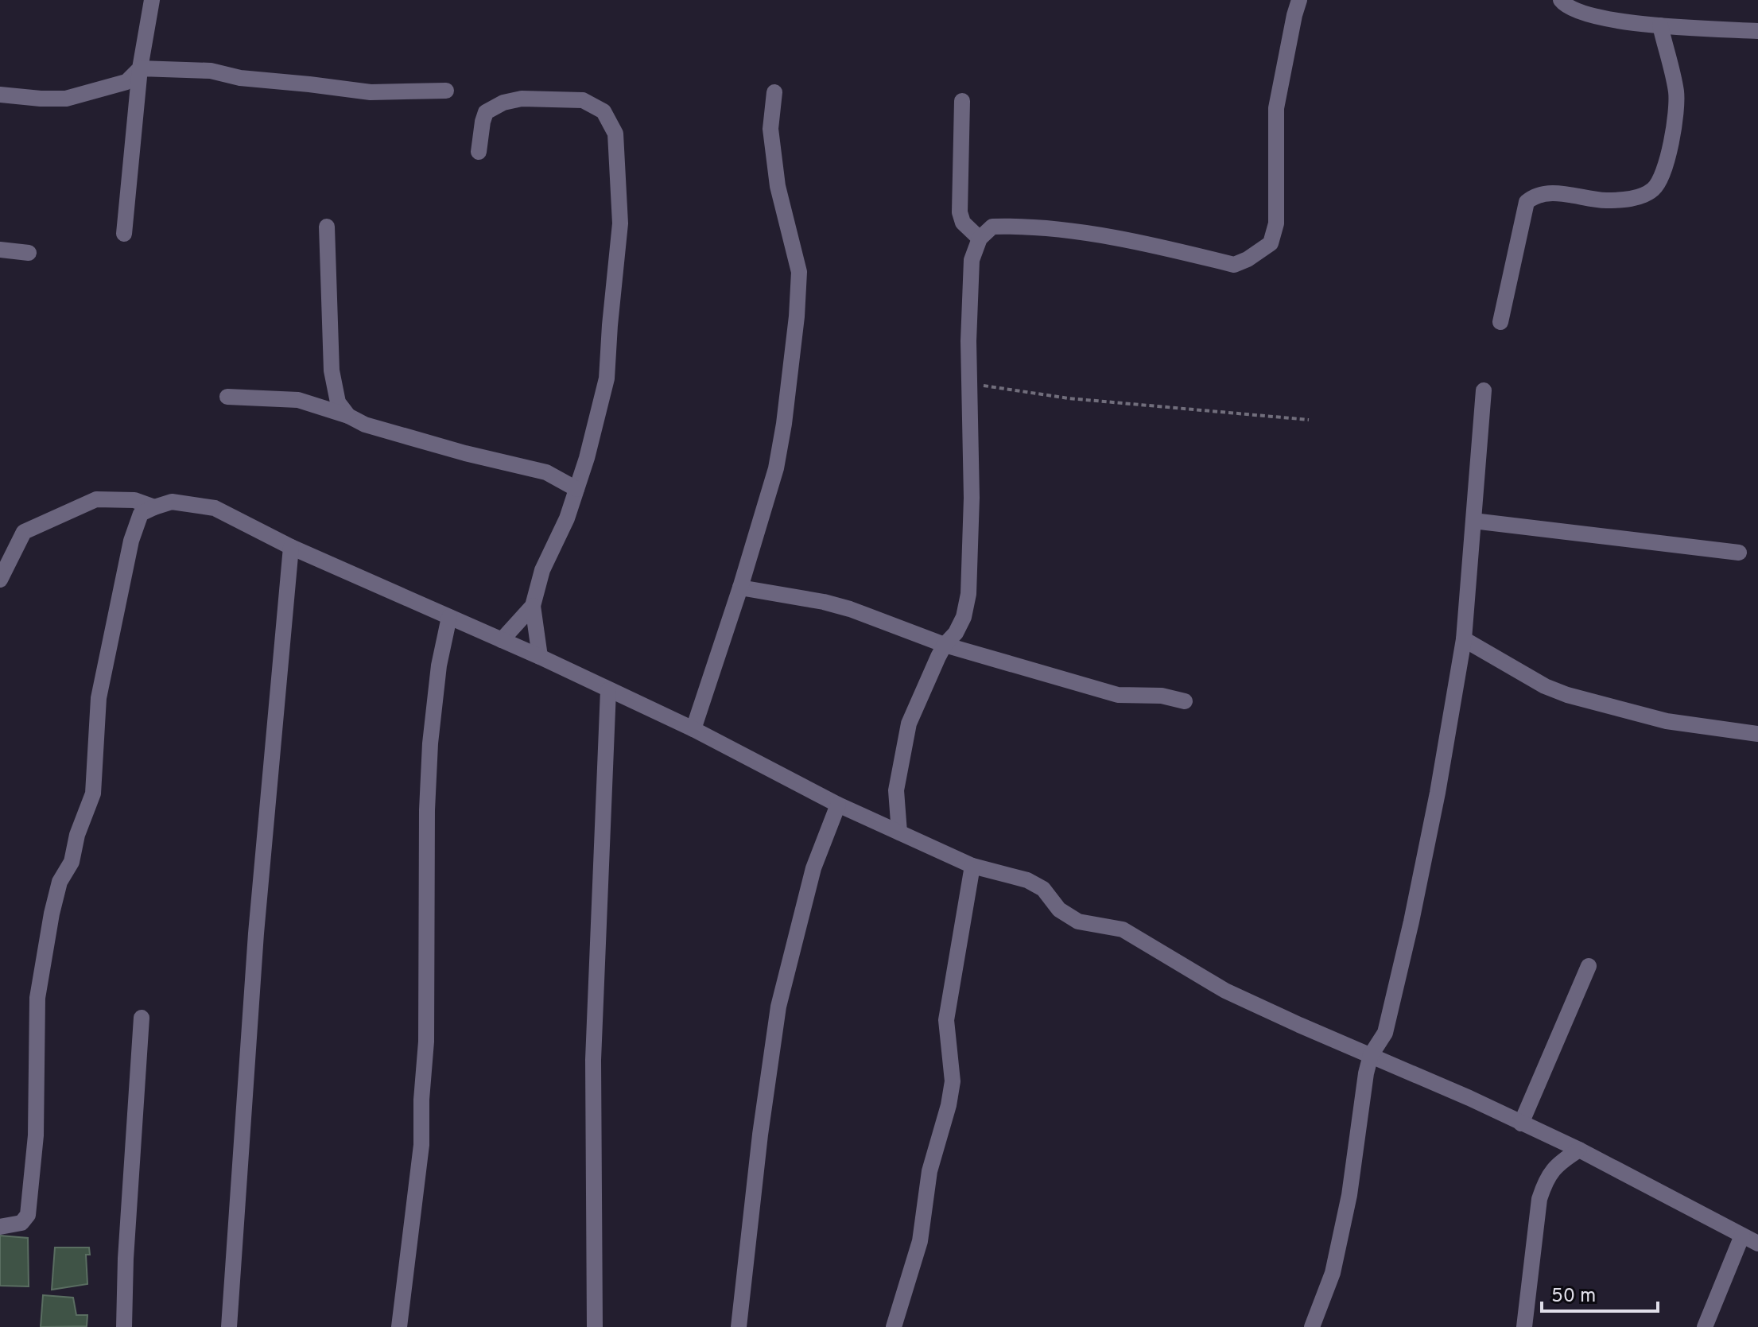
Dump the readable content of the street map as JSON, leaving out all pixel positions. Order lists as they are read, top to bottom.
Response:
{
  "scale_bar": "50 m"
}
